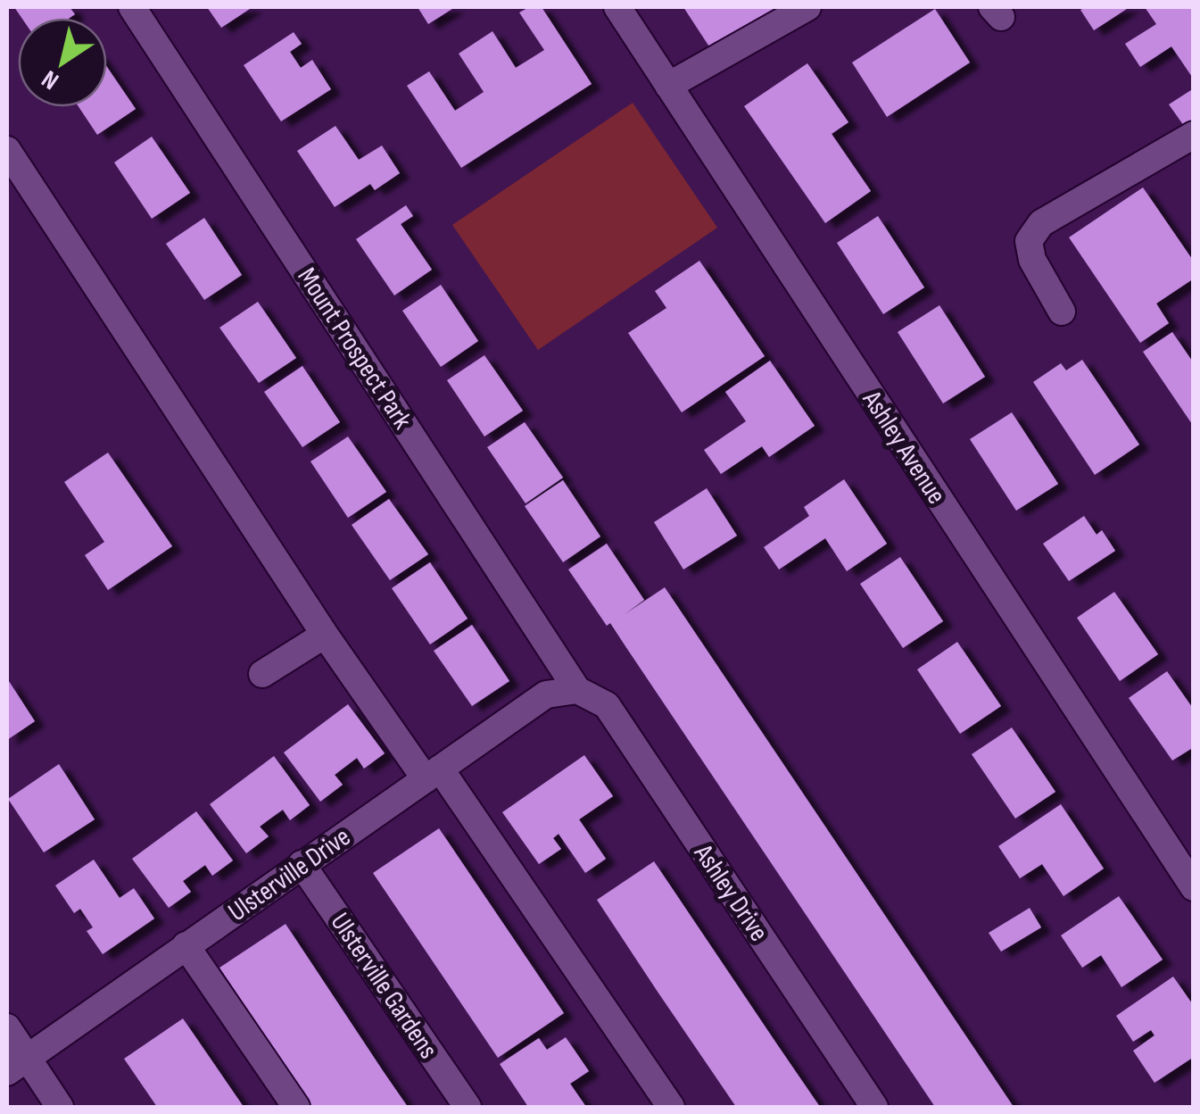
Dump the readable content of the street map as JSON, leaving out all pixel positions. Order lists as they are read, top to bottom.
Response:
{
  "streets": {
    "street": [
      "Mount Prospect Park",
      "Ashley Avenue",
      "Ulsterville Drive",
      "Ashley Drive",
      "Ulsterville Gardens"
    ]
  },
  "crossings": [
    ["Mount Prospect Park", "Ulsterville Drive"],
    ["Mount Prospect Park", "Ashley Drive"],
    ["Ulsterville Drive", "Ashley Drive"],
    ["Ulsterville Drive", "Ulsterville Gardens"]
  ],
  "north": "bottom left"
}
